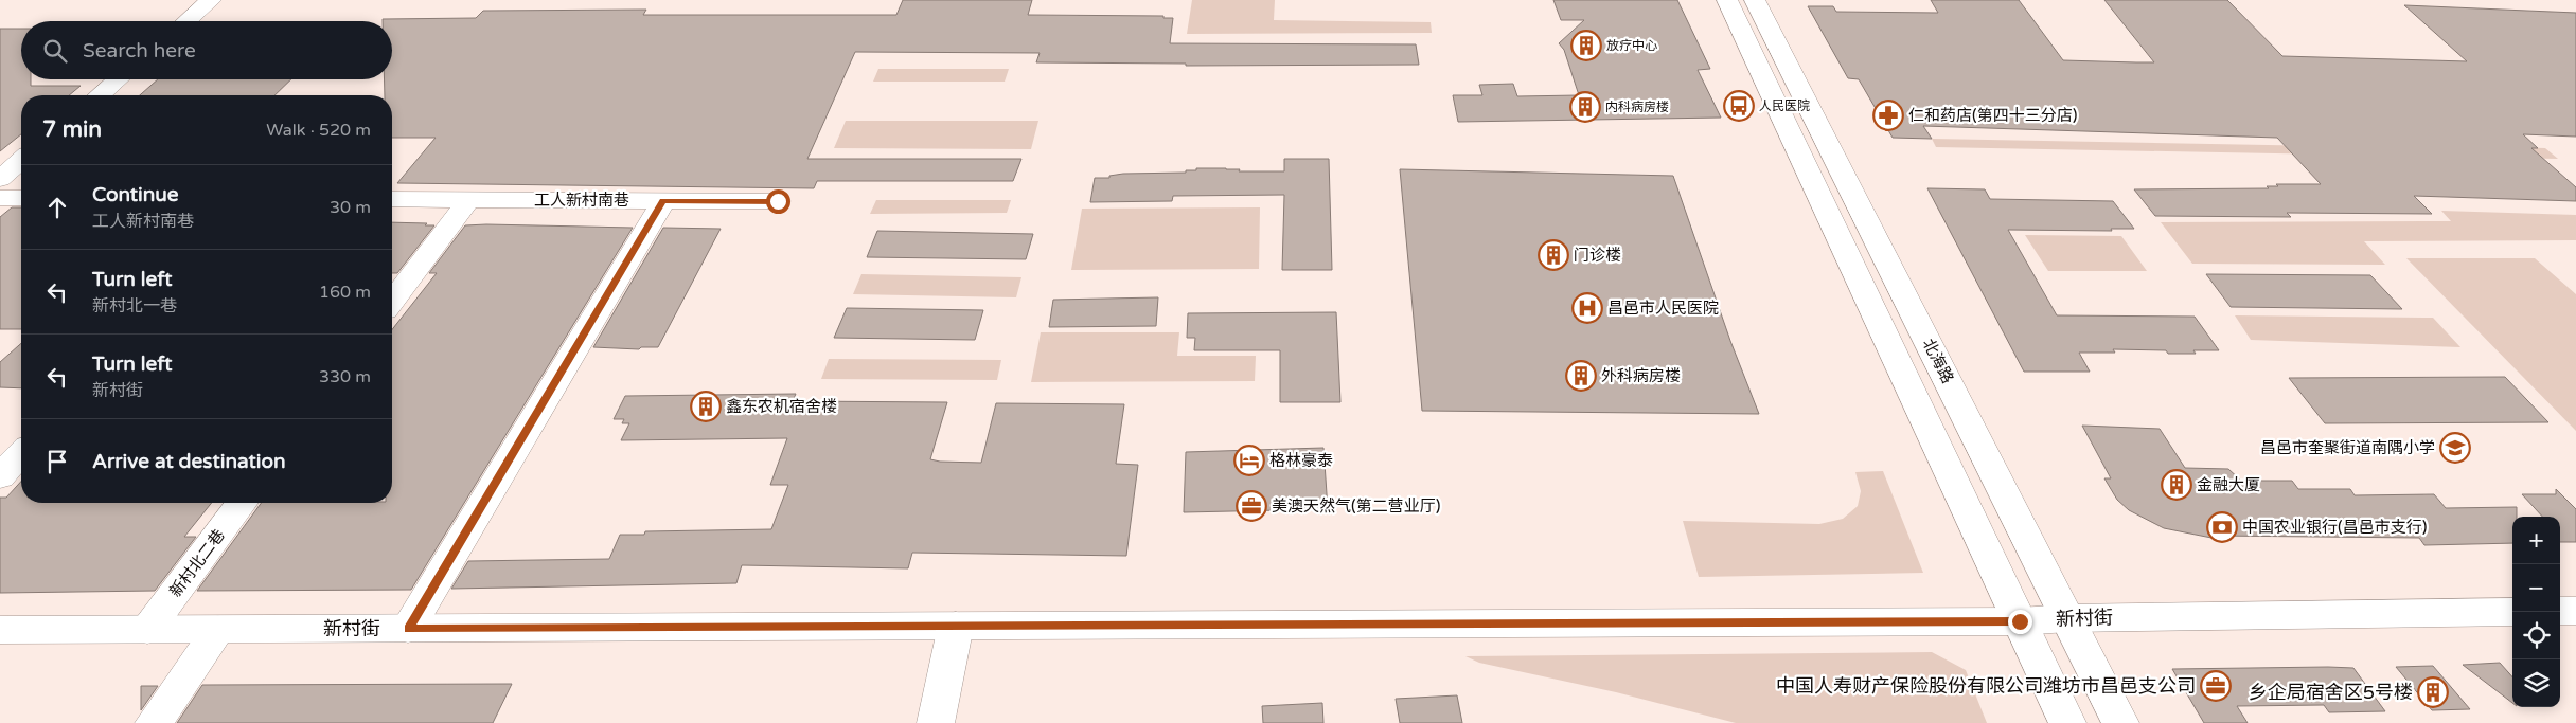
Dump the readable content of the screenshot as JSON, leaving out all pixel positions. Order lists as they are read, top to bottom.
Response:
{
  "streets": {
    "street": [
      "工人新村南巷",
      "北海路",
      "新村北二巷",
      "新村街"
    ]
  },
  "crossings": [
    ["北海路", "新村街"],
    ["新村北二巷", "新村街"]
  ],
  "places": {
    "building": [
      "放疗中心",
      "内科病房楼",
      "门诊楼",
      "外科病房楼",
      "鑫东农机宿舍楼",
      "金融大厦",
      "乡企局宿舍区5号楼"
    ],
    "bus stop": ["人民医院"],
    "pharmacy": ["仁和药店(第四十三分店)"],
    "hospital": ["昌邑市人民医院"],
    "school or university": ["昌邑市奎聚街道南隅小学"],
    "hotel": ["格林豪泰"],
    "office": ["美澳天然气(第二营业厅)", "中国人寿财产保险股份有限公司潍坊市昌邑支公司"],
    "bank": ["中国农业银行(昌邑市支行)"]
  },
  "page": {
    "search": "Search here",
    "heading": ["7 min", "Walk · 520 m"],
    "list": [
      ["Continue", "工人新村南巷", "30 m"],
      ["Turn left", "新村北一巷", "160 m"],
      ["Turn left", "新村街", "330 m"],
      "Arrive at destination"
    ],
    "map_buttons": ["+", "−"]
  }
}
